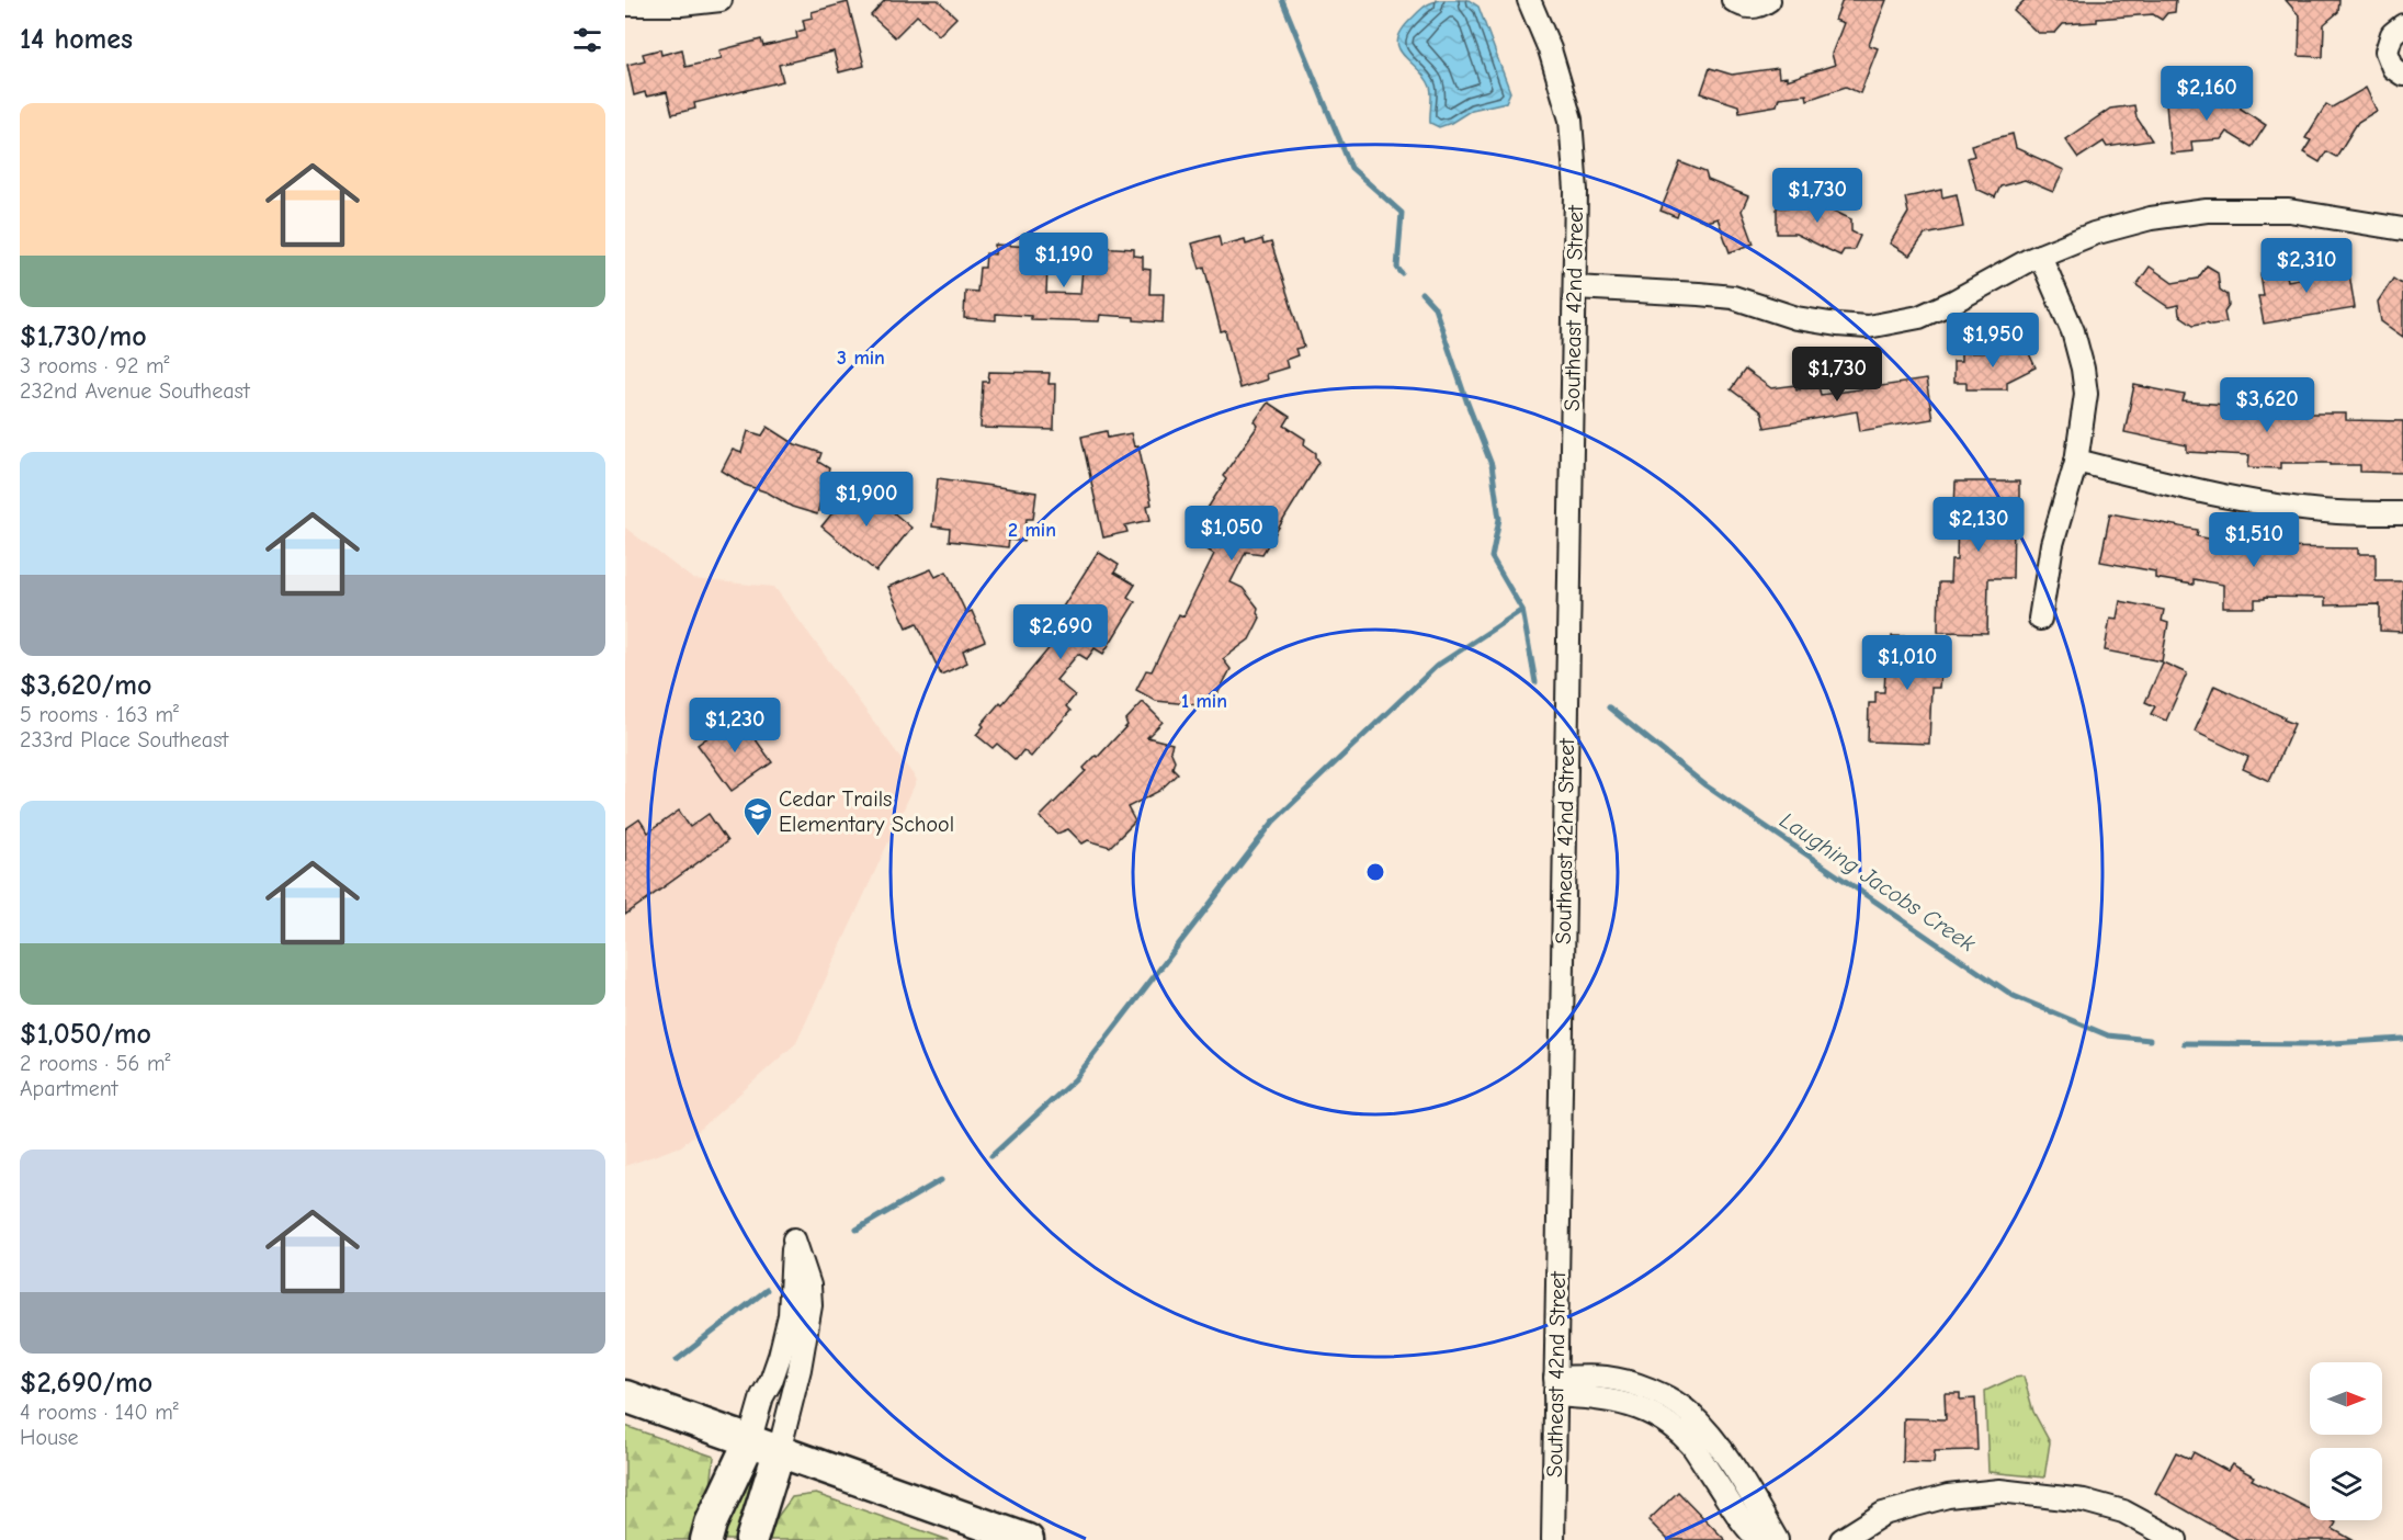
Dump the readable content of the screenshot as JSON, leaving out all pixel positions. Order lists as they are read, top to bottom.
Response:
{
  "streets": {
    "street": ["Southeast 42nd Street"]
  },
  "water": ["Laughing Jacobs Creek"],
  "places": {
    "school or university": ["Cedar Trails Elementary School"]
  },
  "north": "right",
  "page": {
    "heading": "14 homes",
    "price": [
      "$2,160",
      "$1,730",
      "$1,190",
      "$2,310",
      "$1,950",
      "$1,730",
      "$3,620",
      "$1,900",
      "$2,130",
      "$1,050",
      "$1,510",
      "$2,690",
      "$1,010",
      "$1,230"
    ],
    "list": [
      {
        "name": "$1,730/mo",
        "note": "3 rooms · 92 m² · 232nd Avenue Southeast"
      },
      {
        "name": "$3,620/mo",
        "note": "5 rooms · 163 m² · 233rd Place Southeast"
      },
      {
        "name": "$1,050/mo",
        "note": "2 rooms · 56 m² · Apartment"
      },
      {
        "name": "$2,690/mo",
        "note": "4 rooms · 140 m² · House"
      }
    ]
  },
  "rings": ["3 min", "2 min", "1 min"]
}
